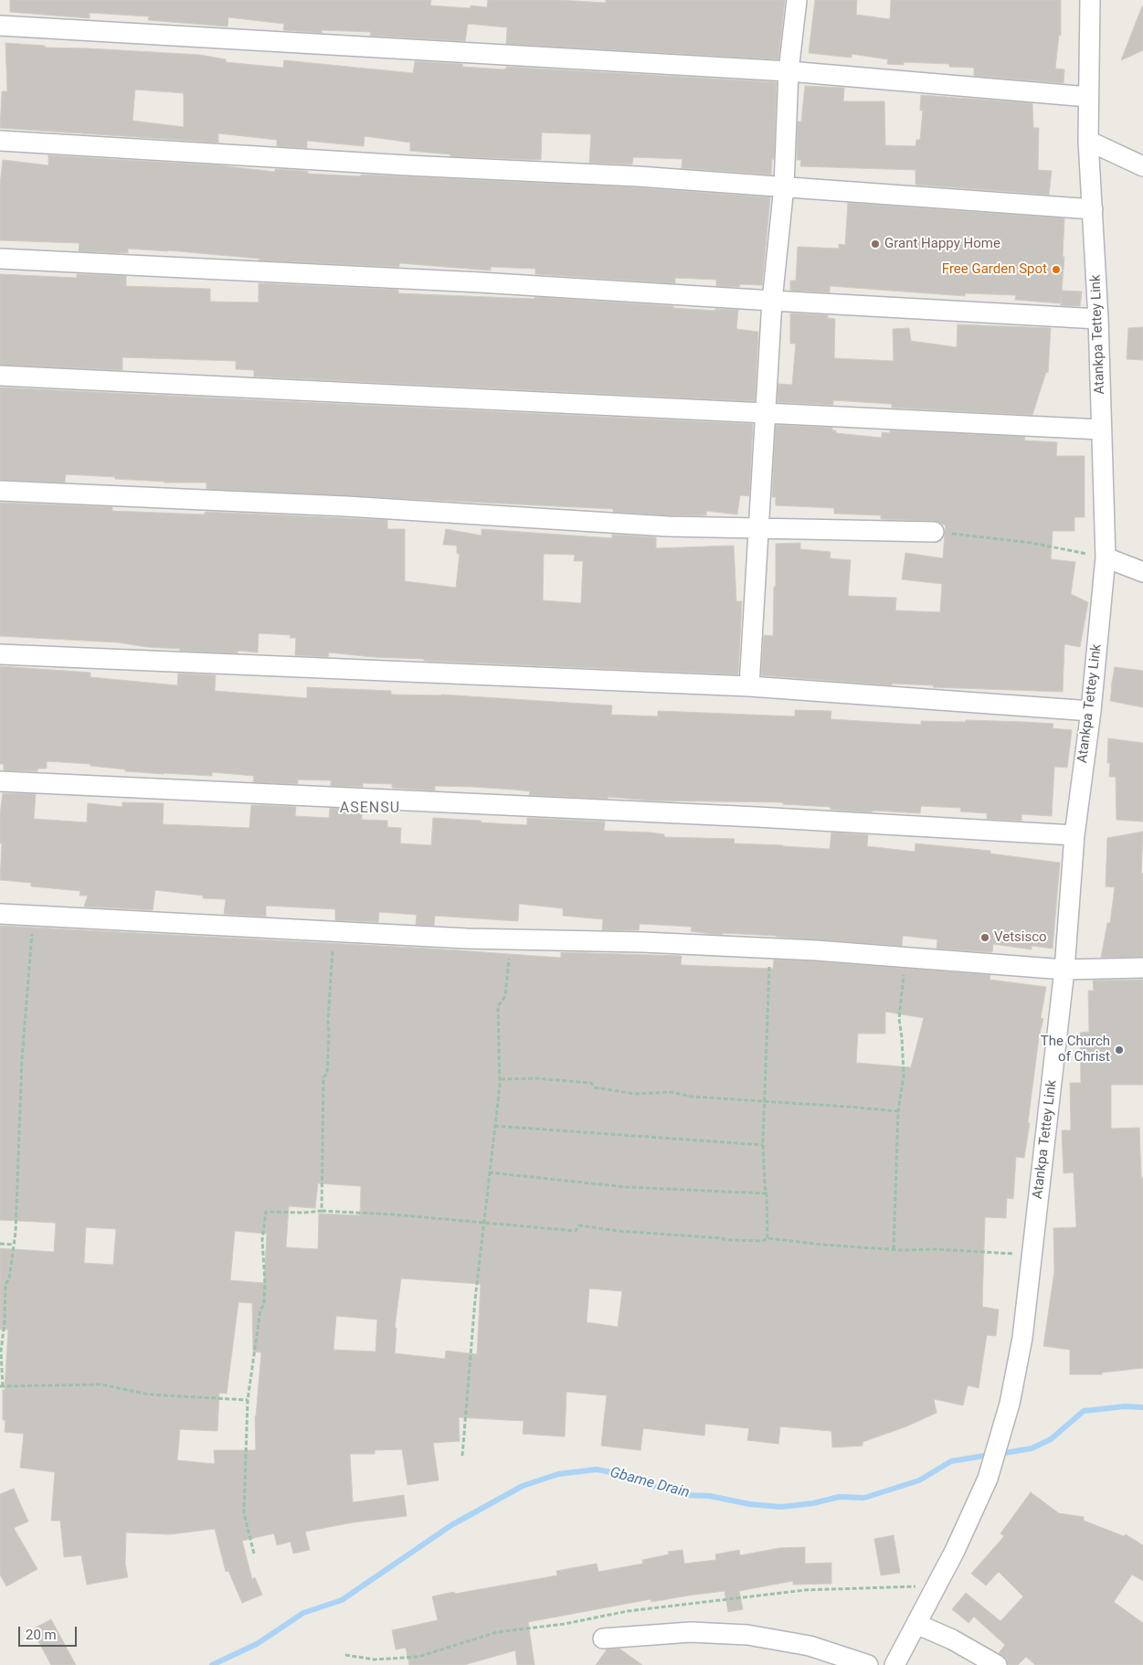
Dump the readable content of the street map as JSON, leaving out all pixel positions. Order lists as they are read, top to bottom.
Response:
{
  "streets": {
    "street": ["Atankpa Tettey Link"]
  },
  "districts": ["ASENSU"],
  "water": ["Gbame Drain"],
  "places": [
    "Grant Happy Home",
    "Free Garden Spot",
    "Vetsisco",
    "The Church of Christ"
  ],
  "scale_bar": "20 m"
}
